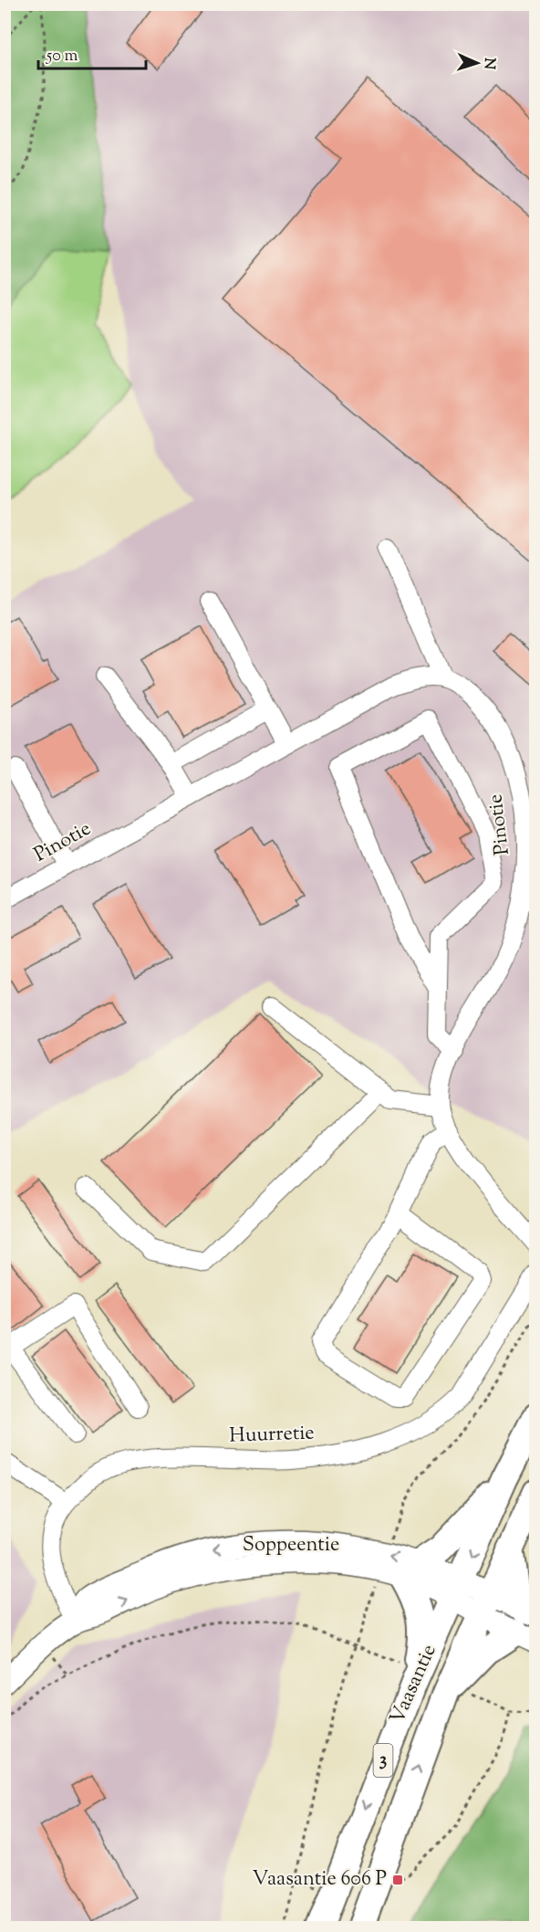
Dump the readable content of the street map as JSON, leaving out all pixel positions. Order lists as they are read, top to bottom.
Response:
{
  "streets": {
    "highway": ["Vaasantie", "3"],
    "main road": ["Soppeentie"],
    "street": ["Pinotie", "Huurretie"]
  },
  "crossings": [
    ["Huurretie", "Soppeentie"],
    ["Soppeentie", "Vaasantie"]
  ],
  "places": {
    "transit": ["Vaasantie 606 P"]
  },
  "scale_bar": "50 m",
  "north": "right"
}
